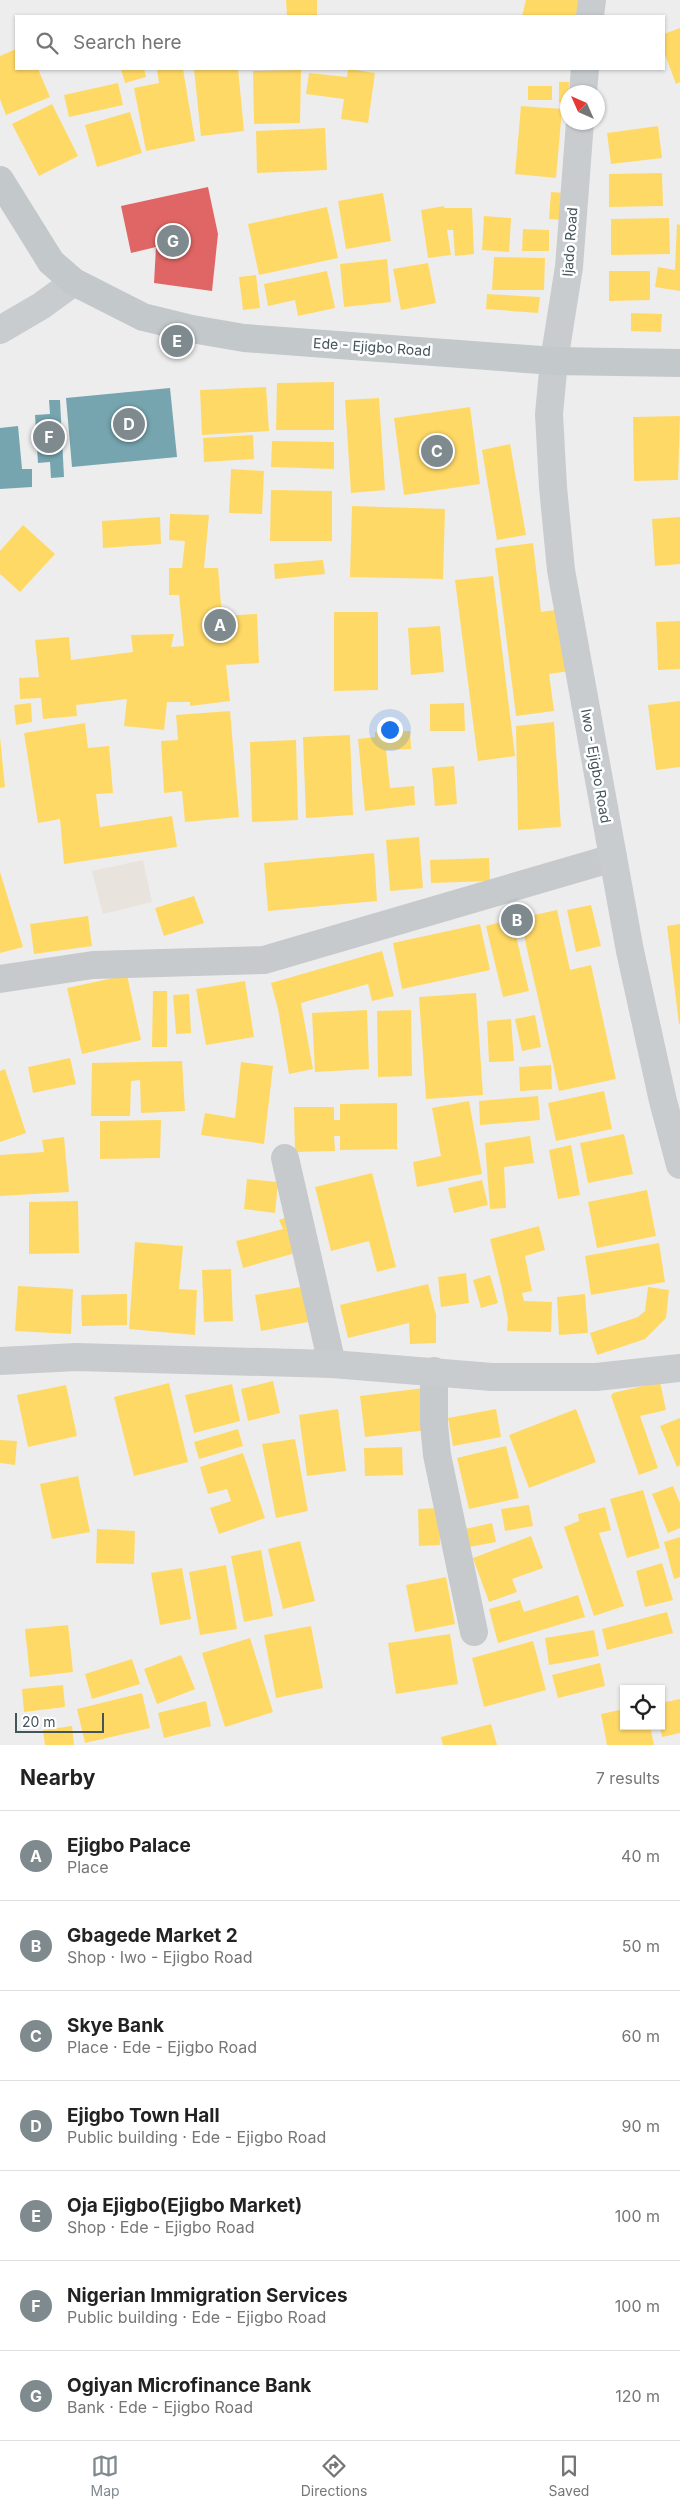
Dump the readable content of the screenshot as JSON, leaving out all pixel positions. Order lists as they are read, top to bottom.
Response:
{
  "streets": {
    "main road": ["Ede - Ejigbo Road"],
    "street": ["Ijado Road", "Iwo - Ejigbo Road"]
  },
  "crossings": [
    ["Ijado Road", "Ede - Ejigbo Road"],
    ["Ijado Road", "Iwo - Ejigbo Road"],
    ["Ede - Ejigbo Road", "Iwo - Ejigbo Road"]
  ],
  "scale_bar": "20 m",
  "north": "top left",
  "page": {
    "search": "Search here",
    "pins": [
      "G",
      "E",
      "D",
      "F",
      "C",
      "A",
      "B"
    ],
    "scale": "20 m",
    "heading": ["Nearby", "7 results"],
    "list": [
      {
        "mark": "A",
        "name": "Ejigbo Palace",
        "note": "Place",
        "value": "40 m"
      },
      {
        "mark": "B",
        "name": "Gbagede Market 2",
        "note": "Shop · Iwo - Ejigbo Road",
        "value": "50 m"
      },
      {
        "mark": "C",
        "name": "Skye Bank",
        "note": "Place · Ede - Ejigbo Road",
        "value": "60 m"
      },
      {
        "mark": "D",
        "name": "Ejigbo Town Hall",
        "note": "Public building · Ede - Ejigbo Road",
        "value": "90 m"
      },
      {
        "mark": "E",
        "name": "Oja Ejigbo(Ejigbo Market)",
        "note": "Shop · Ede - Ejigbo Road",
        "value": "100 m"
      },
      {
        "mark": "F",
        "name": "Nigerian Immigration Services",
        "note": "Public building · Ede - Ejigbo Road",
        "value": "100 m"
      },
      {
        "mark": "G",
        "name": "Ogiyan Microfinance Bank",
        "note": "Bank · Ede - Ejigbo Road",
        "value": "120 m"
      }
    ],
    "nav": ["Map", "Directions", "Saved"]
  }
}
